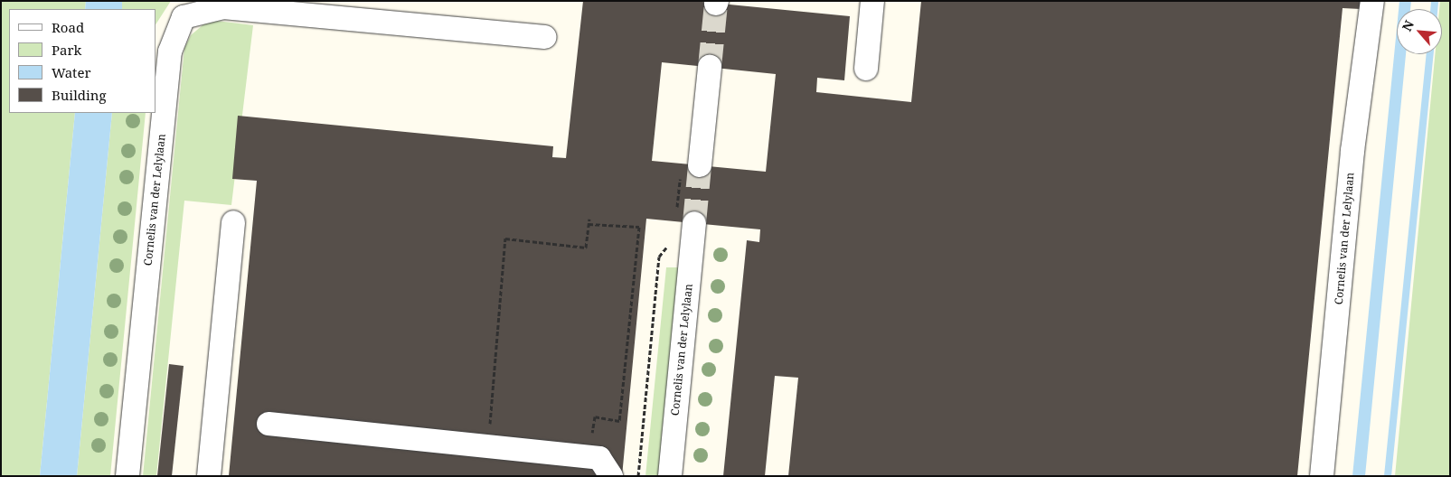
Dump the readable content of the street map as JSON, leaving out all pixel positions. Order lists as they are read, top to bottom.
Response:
{
  "streets": {
    "street": ["Cornelis van der Lelylaan"]
  },
  "legend": [
    "Road",
    "Park",
    "Water",
    "Building"
  ],
  "north": "top left"
}
